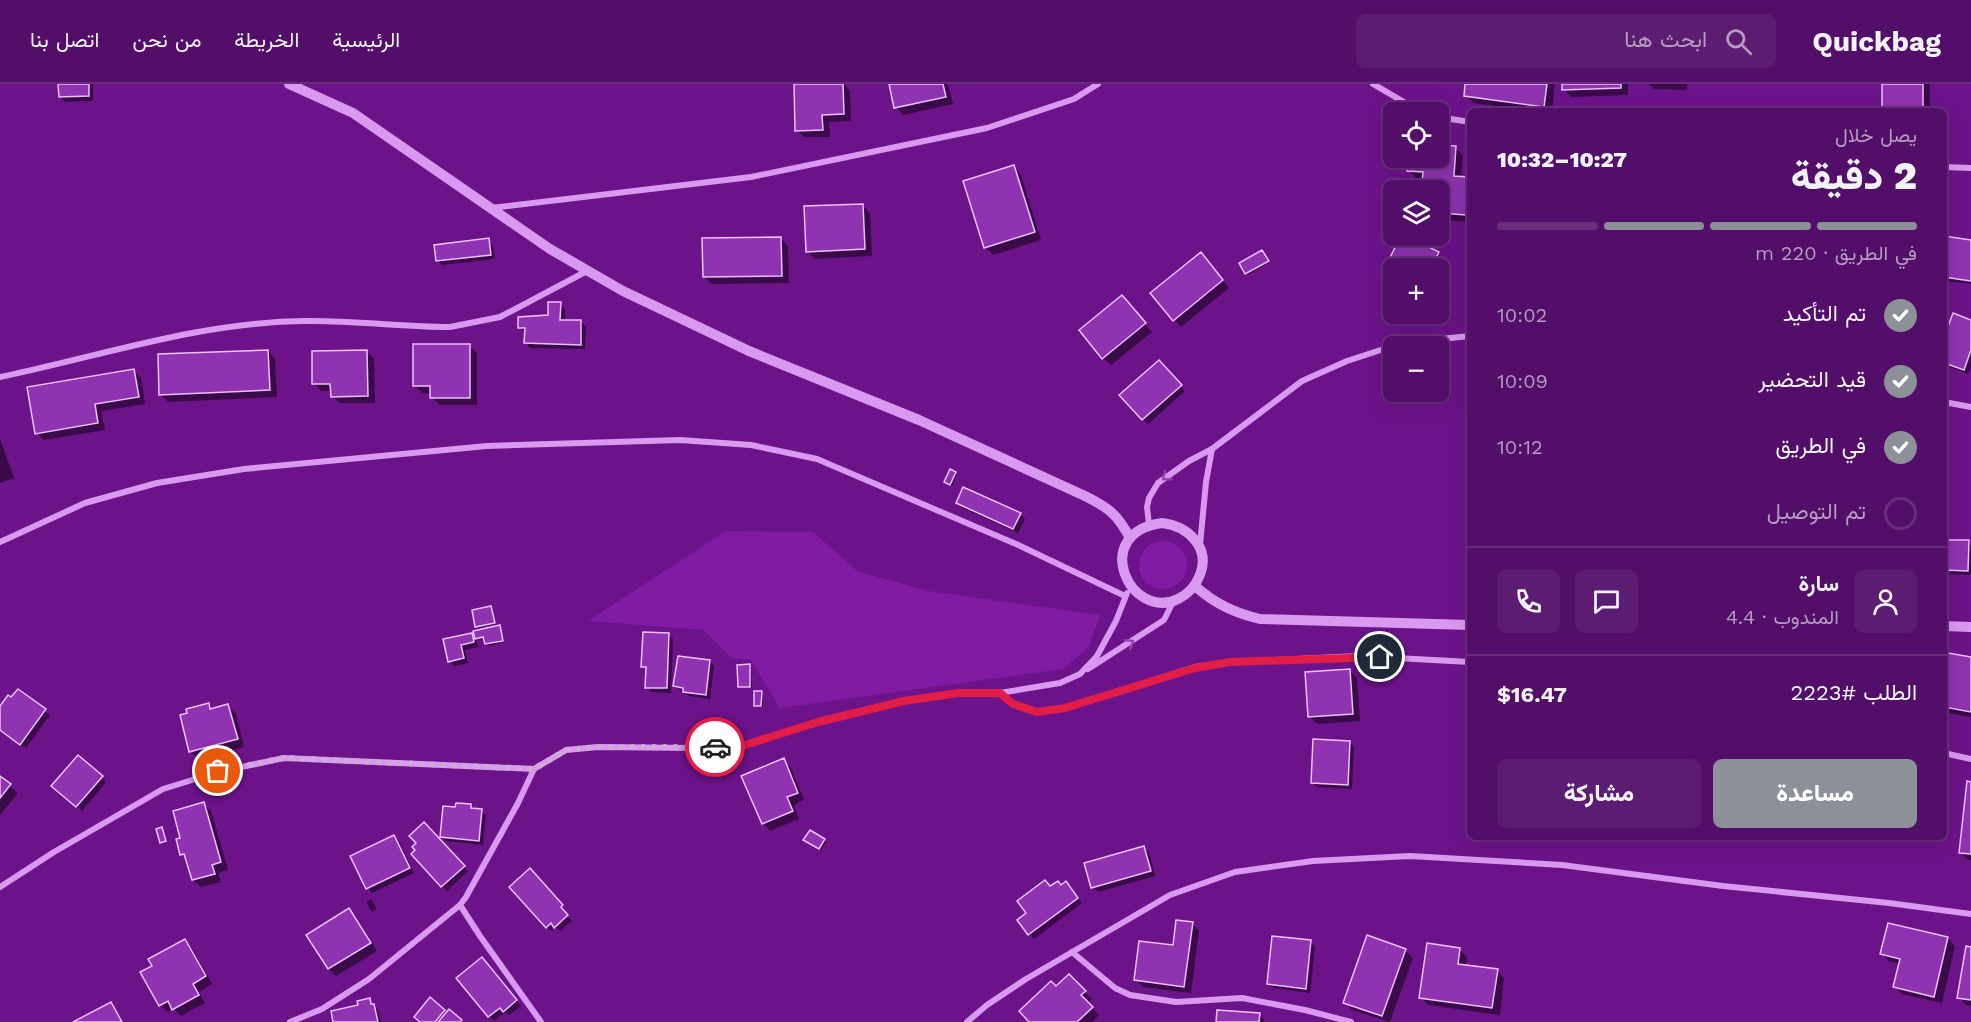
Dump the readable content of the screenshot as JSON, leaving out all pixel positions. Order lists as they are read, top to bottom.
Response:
{
  "page": {
    "header": "Quickbag",
    "search": "ابحث هنا",
    "nav": [
      "الرئيسية",
      "الخريطة",
      "من نحن",
      "اتصل بنا"
    ],
    "map_buttons": ["+", "−"],
    "heading": ["2 دقيقة", "يصل خلال", "10:27–10:32"],
    "panel": [
      "سارة",
      "المندوب · 4.4",
      "الطلب #2223",
      "$16.47"
    ],
    "bar": "في الطريق · 220 m",
    "list": [
      ["تم التأكيد", "10:02"],
      ["قيد التحضير", "10:09"],
      ["في الطريق", "10:12"],
      "تم التوصيل"
    ],
    "buttons": ["مساعدة", "مشاركة"]
  }
}
